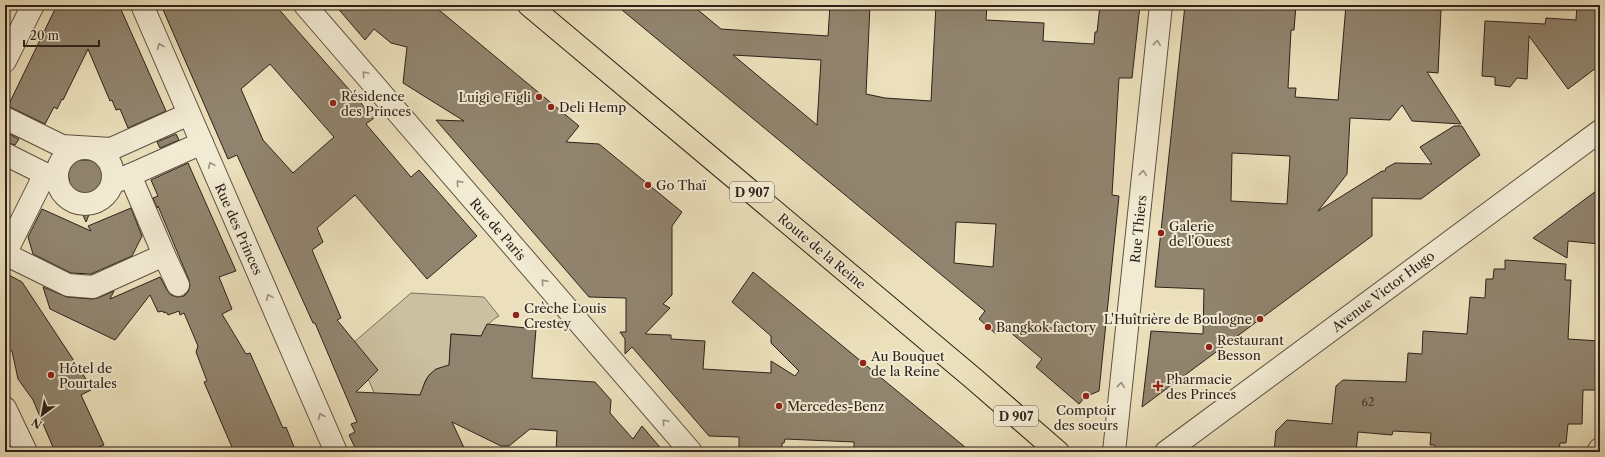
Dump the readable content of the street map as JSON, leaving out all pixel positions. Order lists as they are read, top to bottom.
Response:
{
  "streets": {
    "main road": ["D 907", "Route de la Reine"],
    "street": [
      "Rue des Princes",
      "Rue de Paris",
      "Rue Thiers",
      "Avenue Victor Hugo"
    ]
  },
  "one_way": ["Rue des Princes", "Rue de Paris", "Rue Thiers"],
  "places": {
    "other": [
      "Luigi e Figli",
      "Résidence des Princes",
      "Deli Hemp",
      "Go Thaï",
      "Galerie de l'Ouest",
      "Crèche Louis Crestey",
      "L'Huîtrière de Boulogne",
      "Bangkok factory",
      "Restaurant Besson",
      "Au Bouquet de la Reine",
      "Hôtel de Pourtales",
      "Comptoir des soeurs",
      "Mercedes-Benz"
    ],
    "health": ["Pharmacie des Princes"]
  },
  "house_numbers": ["62"],
  "scale_bar": "20 m",
  "north": "bottom left"
}
